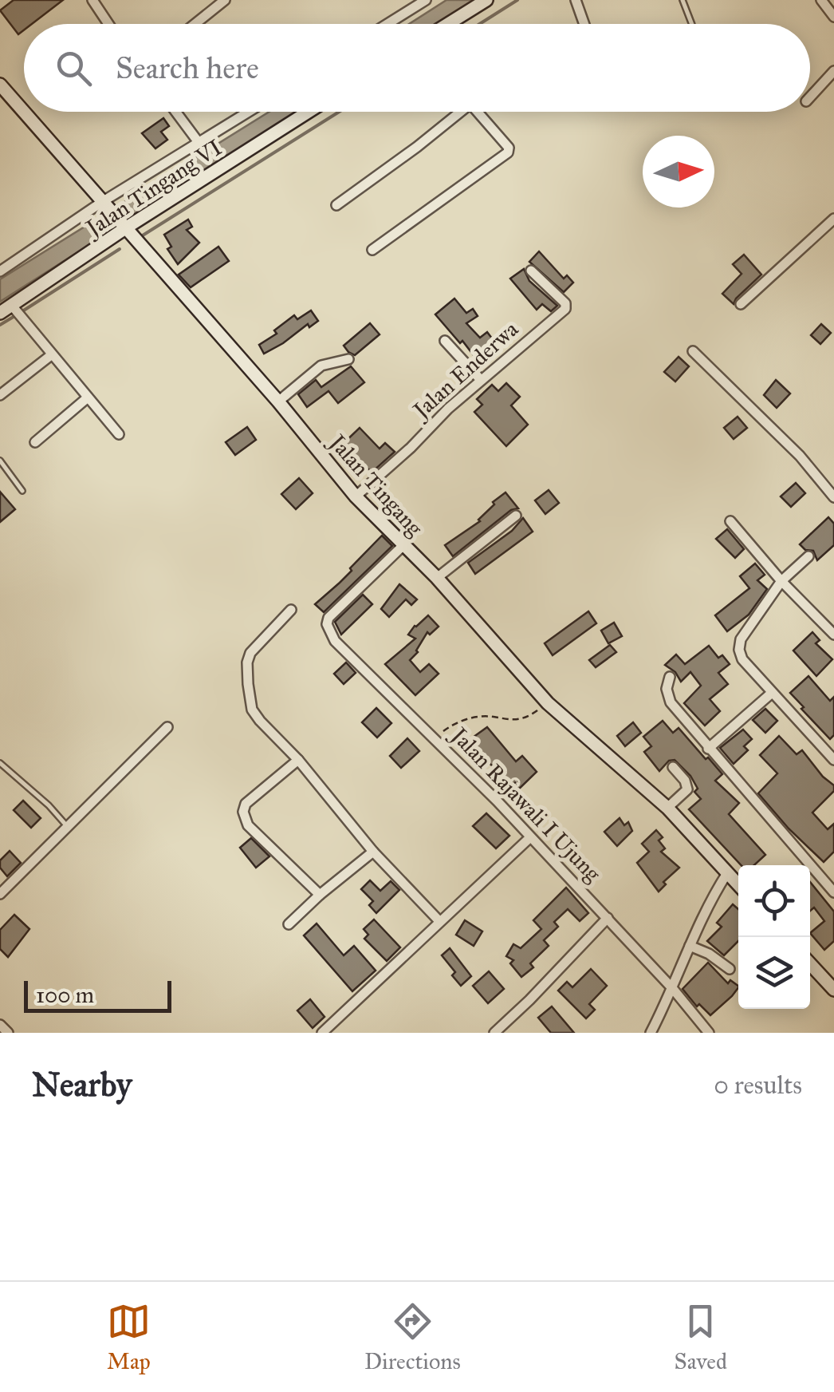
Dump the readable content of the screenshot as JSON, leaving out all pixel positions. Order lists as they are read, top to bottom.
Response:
{
  "streets": {
    "main road": ["Jalan Tingang VI", "Jalan Tingang"],
    "street": ["Jalan Enderwa", "Jalan Rajawali I Ujung"]
  },
  "crossings": [
    ["Jalan Tingang VI", "Jalan Tingang"],
    ["Jalan Enderwa", "Jalan Tingang"],
    ["Jalan Tingang", "Jalan Rajawali I Ujung"]
  ],
  "scale_bar": "100 m",
  "north": "right",
  "page": {
    "search": "Search here",
    "scale": "100 m",
    "heading": ["Nearby", "0 results"],
    "nav": ["Map", "Directions", "Saved"]
  }
}
